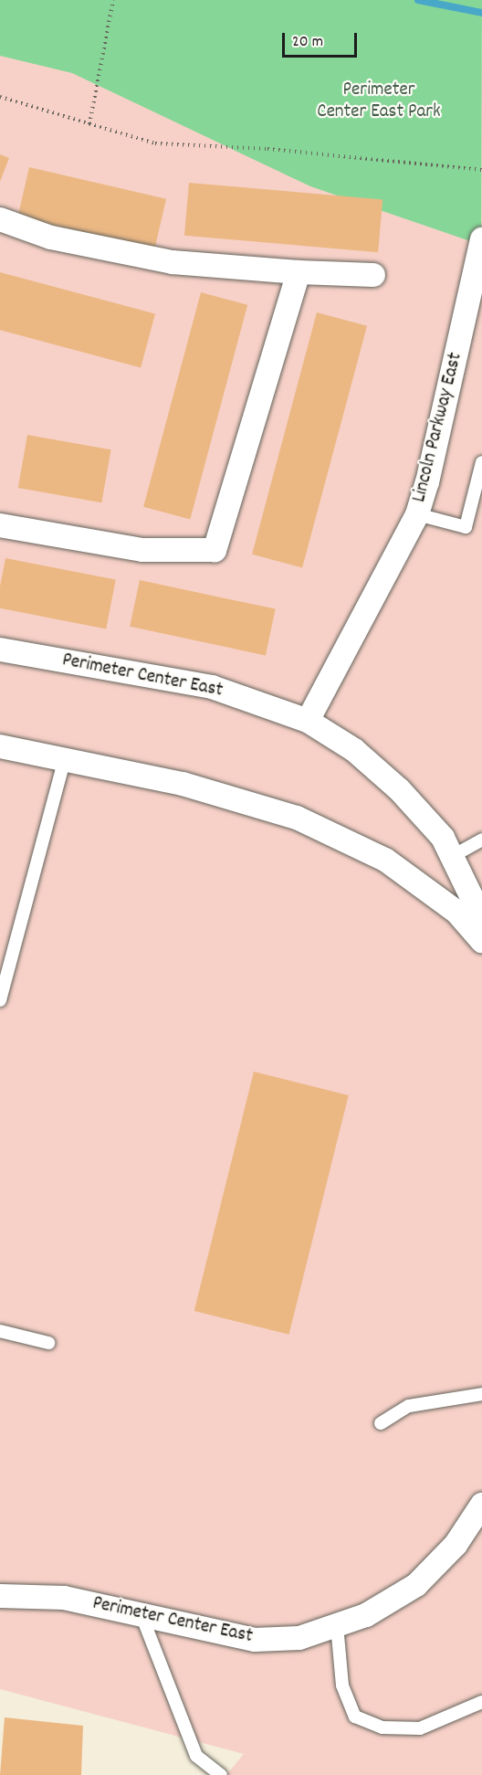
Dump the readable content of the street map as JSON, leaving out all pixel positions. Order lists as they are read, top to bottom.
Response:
{
  "streets": {
    "street": ["Lincoln Parkway East", "Perimeter Center East"]
  },
  "crossings": [
    ["Lincoln Parkway East", "Perimeter Center East"]
  ],
  "parks": ["Perimeter Center East Park"],
  "scale_bar": "20 m"
}
